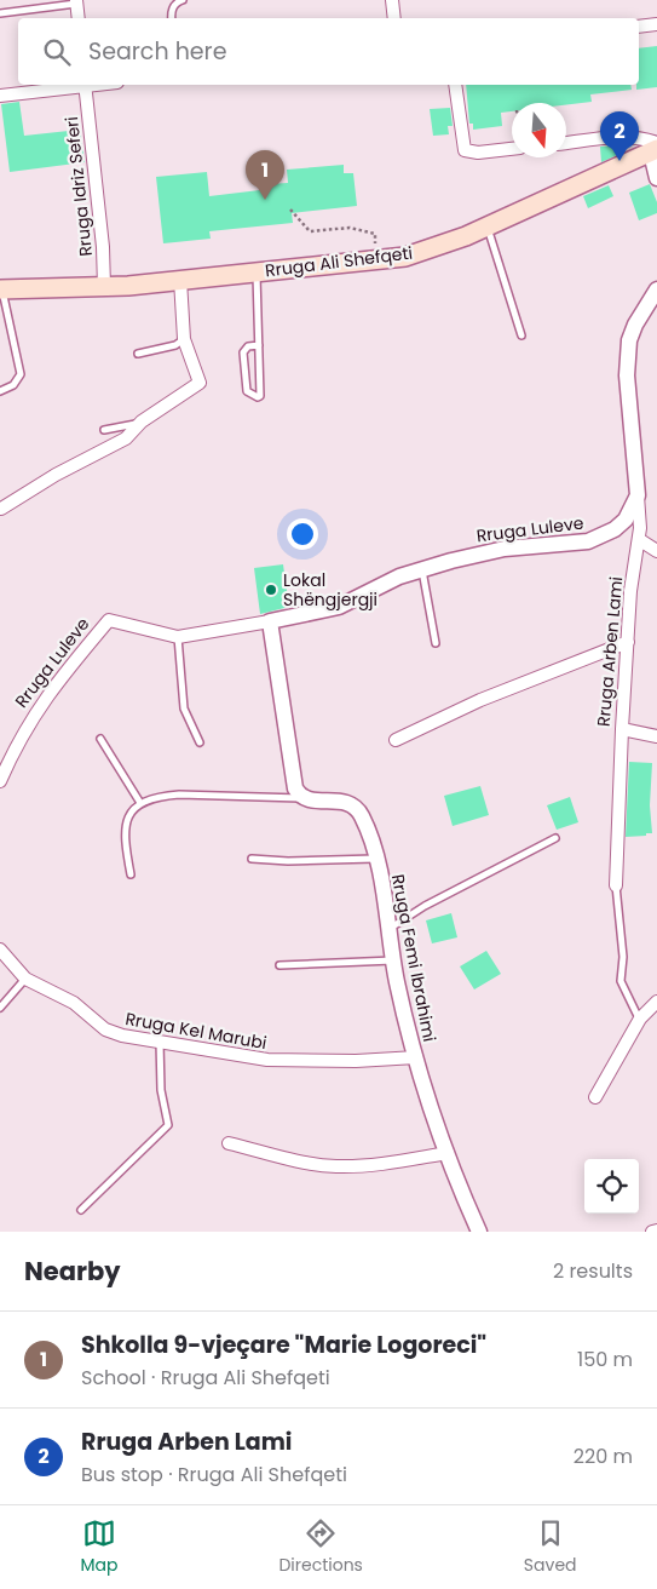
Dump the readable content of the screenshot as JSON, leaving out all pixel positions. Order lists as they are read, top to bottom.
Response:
{
  "streets": {
    "main road": ["Rruga Ali Shefqeti"],
    "street": [
      "Rruga Idriz Seferi",
      "Rruga Luleve",
      "Rruga Arben Lami",
      "Rruga Femi Ibrahimi",
      "Rruga Kel Marubi"
    ]
  },
  "crossings": [
    ["Rruga Idriz Seferi", "Rruga Ali Shefqeti"],
    ["Rruga Luleve", "Rruga Arben Lami"],
    ["Rruga Femi Ibrahimi", "Rruga Kel Marubi"]
  ],
  "places": ["Lokal Shëngjergji"],
  "north": "bottom",
  "page": {
    "search": "Search here",
    "pins": ["2", "1"],
    "heading": ["Nearby", "2 results"],
    "list": [
      {
        "mark": "1",
        "name": "Shkolla 9-vjeçare \"Marie Logoreci\"",
        "note": "School · Rruga Ali Shefqeti",
        "value": "150 m"
      },
      {
        "mark": "2",
        "name": "Rruga Arben Lami",
        "note": "Bus stop · Rruga Ali Shefqeti",
        "value": "220 m"
      }
    ],
    "nav": ["Map", "Directions", "Saved"]
  }
}
